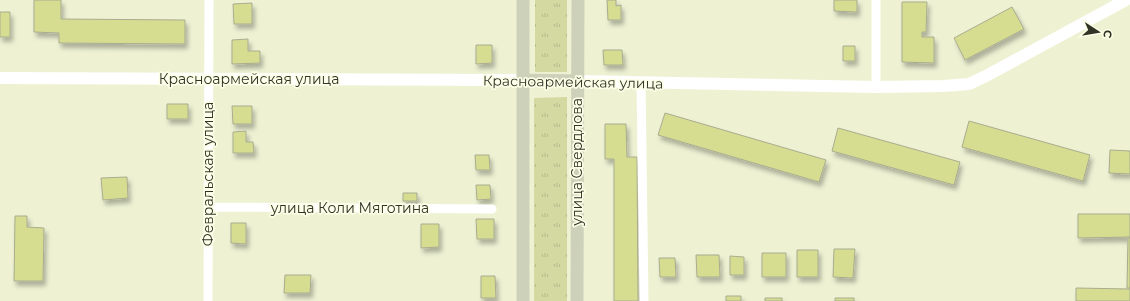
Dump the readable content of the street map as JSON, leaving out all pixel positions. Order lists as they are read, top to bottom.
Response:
{
  "streets": {
    "main road": ["Красноармейская улица", "улица Свердлова"],
    "street": ["Февральская улица", "улица Коли Мяготина"]
  },
  "crossings": [
    ["Красноармейская улица", "улица Свердлова"],
    ["Красноармейская улица", "Февральская улица"],
    ["Февральская улица", "улица Коли Мяготина"]
  ],
  "north": "right"
}
